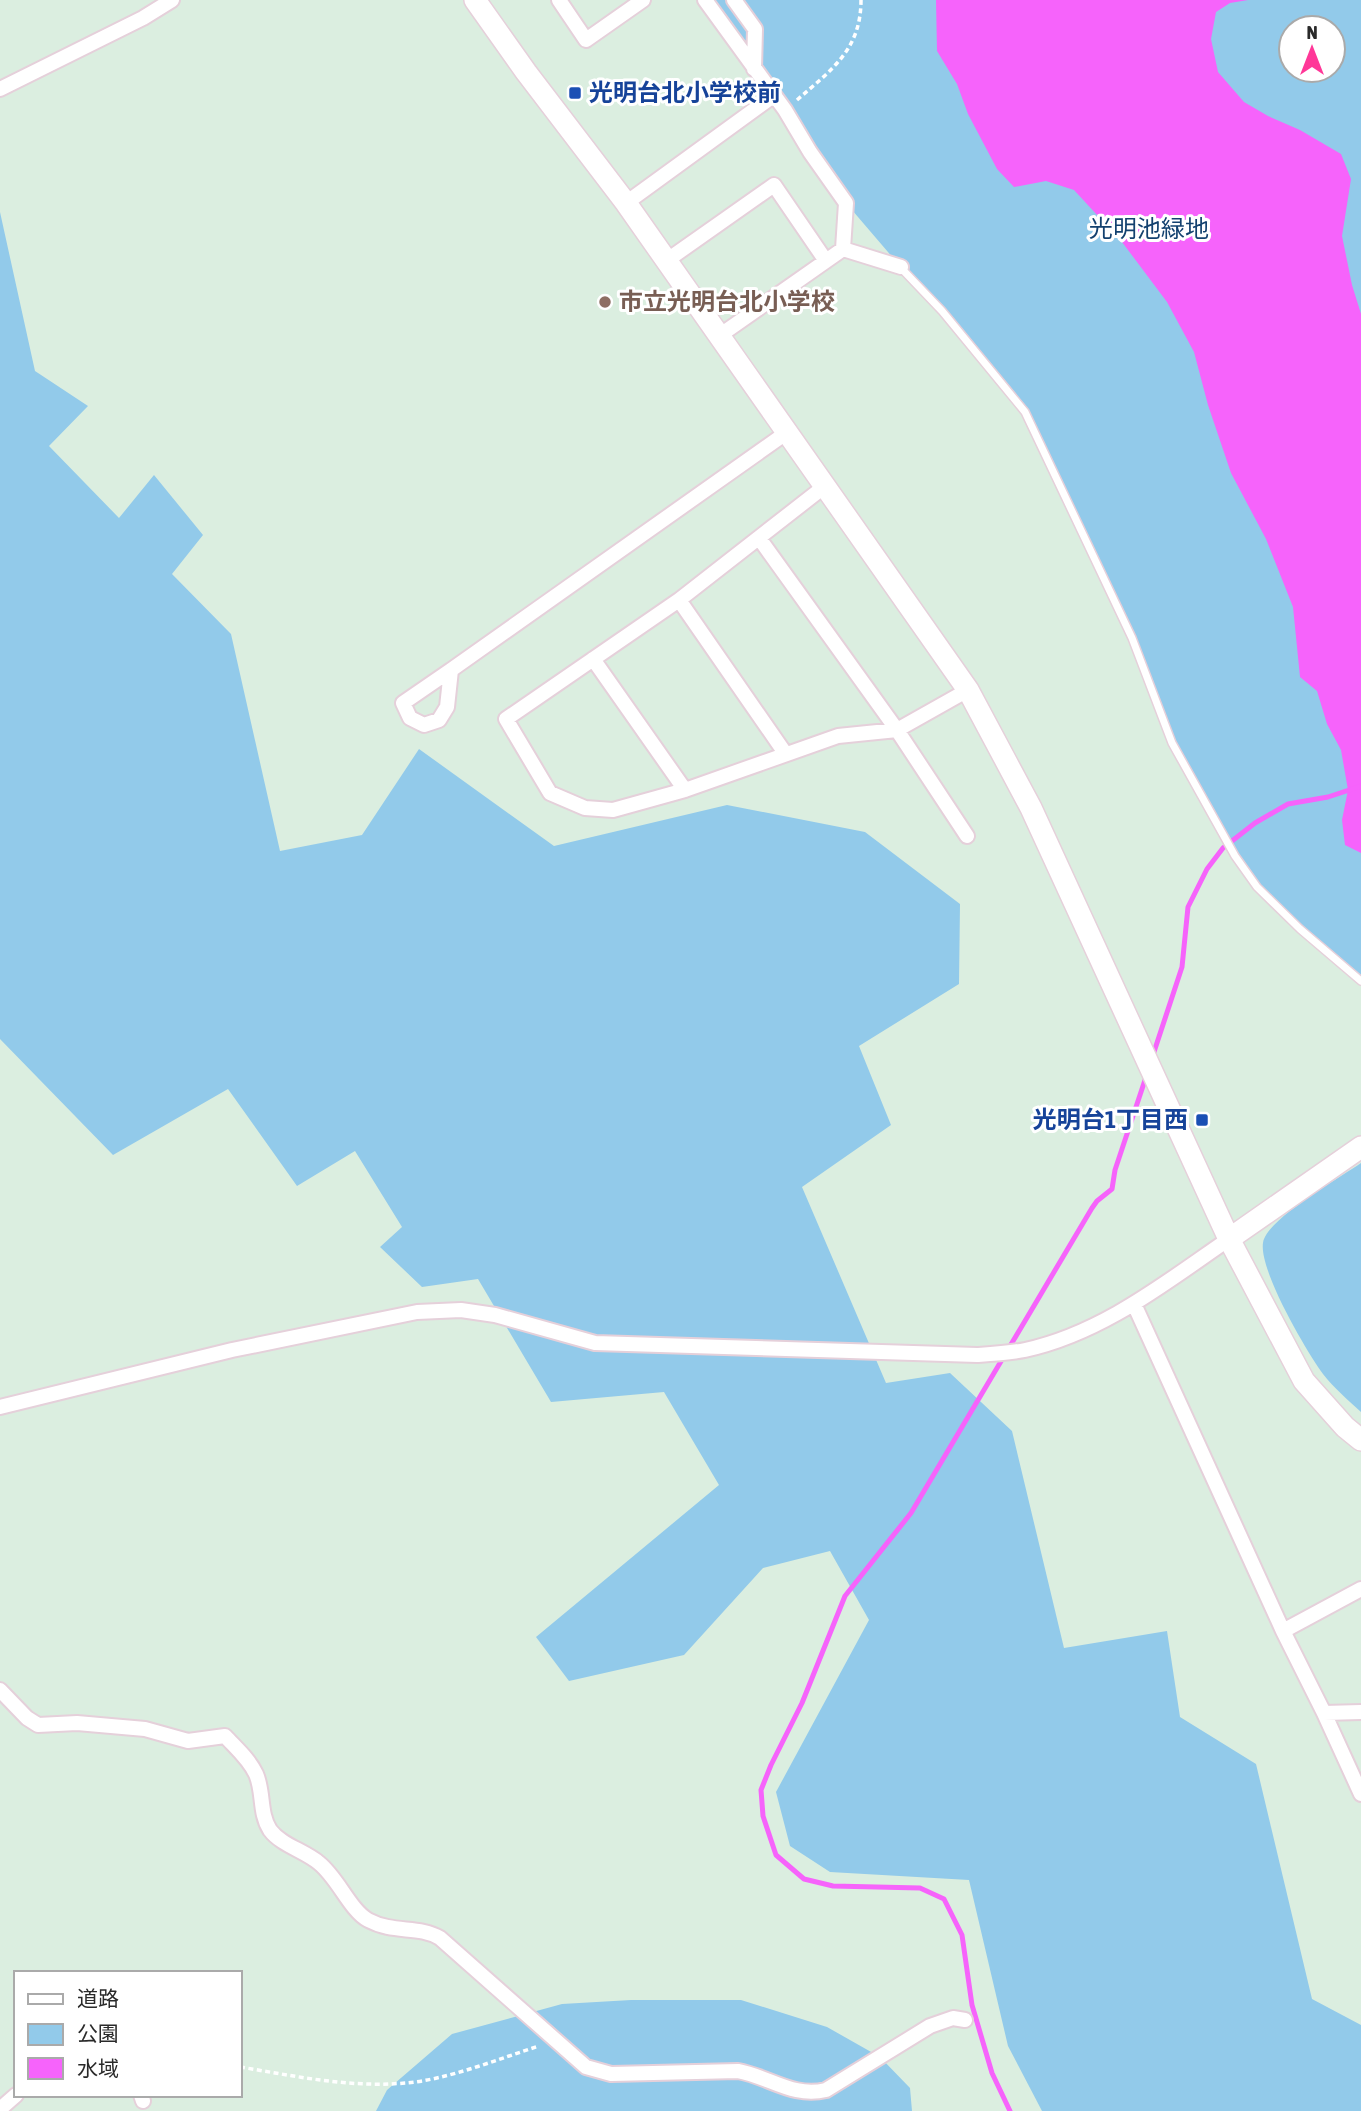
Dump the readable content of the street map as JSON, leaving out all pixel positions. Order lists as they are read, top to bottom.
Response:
{
  "parks": ["光明池緑地"],
  "places": {
    "transit": ["光明台北小学校前", "光明台1丁目西"],
    "other": ["市立光明台北小学校"]
  },
  "legend": ["道路", "公園", "水域"],
  "north": "top"
}
